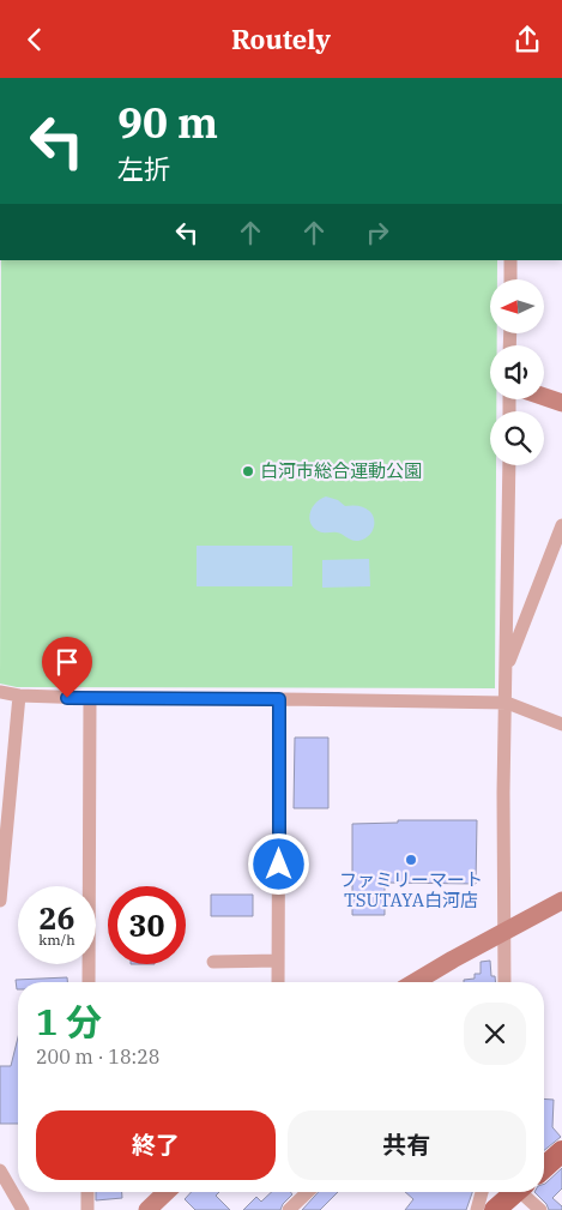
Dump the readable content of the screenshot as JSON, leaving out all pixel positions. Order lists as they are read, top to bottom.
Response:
{
  "places": ["白河市総合運動公園", "ファミリーマート TSUTAYA白河店"],
  "north": "left",
  "page": {
    "header": "Routely",
    "turn": ["90 m", "左折"],
    "speed": "26 km/h",
    "limit": "30",
    "heading": ["1 分", "200 m · 18:28"],
    "buttons": ["終了", "共有"]
  }
}
